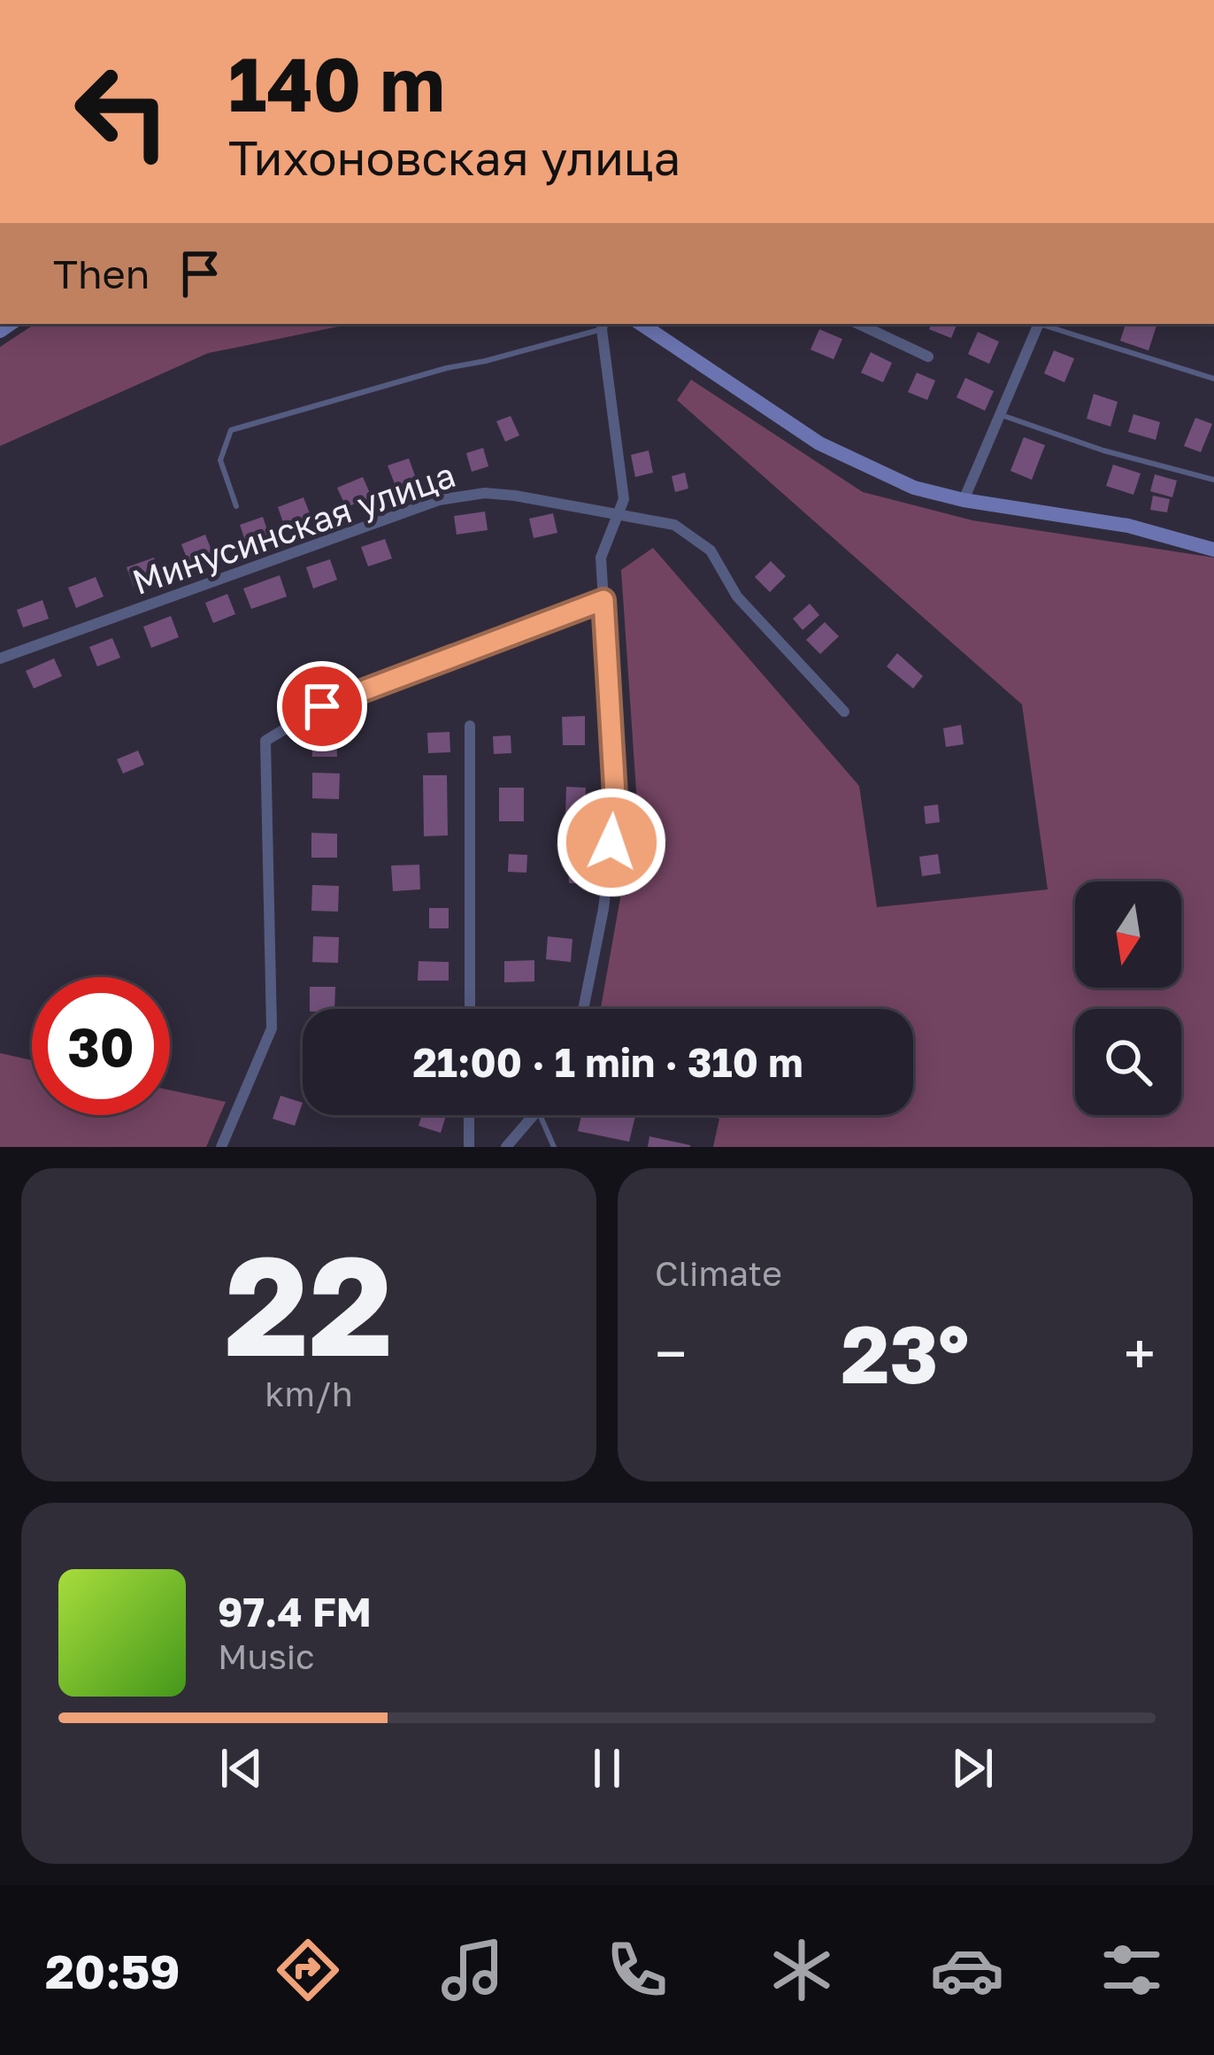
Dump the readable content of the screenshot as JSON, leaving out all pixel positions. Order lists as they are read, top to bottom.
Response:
{
  "streets": {
    "street": ["Минусинская улица"]
  },
  "north": "bottom",
  "page": {
    "turn": ["140 m", "Тихоновская улица"],
    "then": "Then",
    "limit": "30",
    "trip": "21:00 · 1 min · 310 m",
    "tile": [
      ["22", "km/h"],
      "Climate"
    ],
    "heat": ["−", "23°", "+"],
    "song": ["97.4 FM", "Music"],
    "tabs": "20:59"
  }
}
